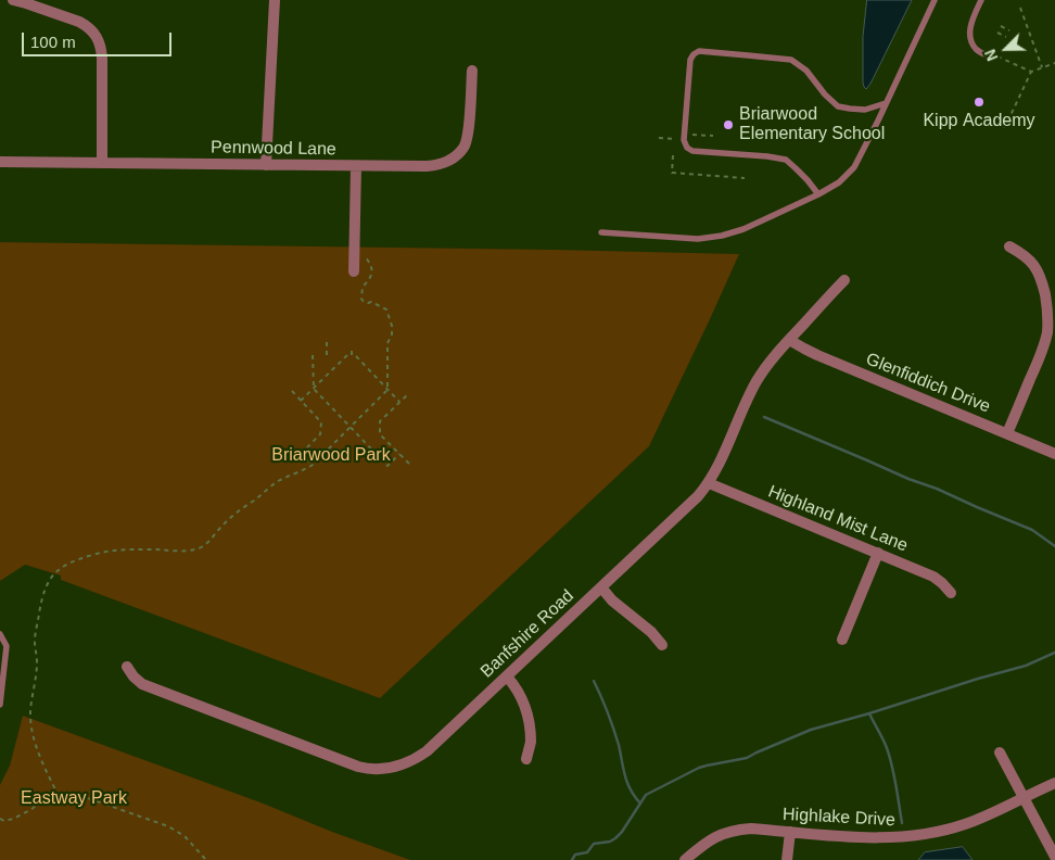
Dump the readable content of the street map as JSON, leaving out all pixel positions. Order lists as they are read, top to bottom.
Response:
{
  "streets": {
    "street": [
      "Pennwood Lane",
      "Glenfiddich Drive",
      "Highland Mist Lane",
      "Banfshire Road",
      "Highlake Drive"
    ]
  },
  "crossings": [
    ["Glenfiddich Drive", "Banfshire Road"],
    ["Highland Mist Lane", "Banfshire Road"]
  ],
  "parks": ["Briarwood Park", "Eastway Park"],
  "places": ["Kipp Academy", "Briarwood Elementary School"],
  "scale_bar": "100 m",
  "north": "bottom left"
}
